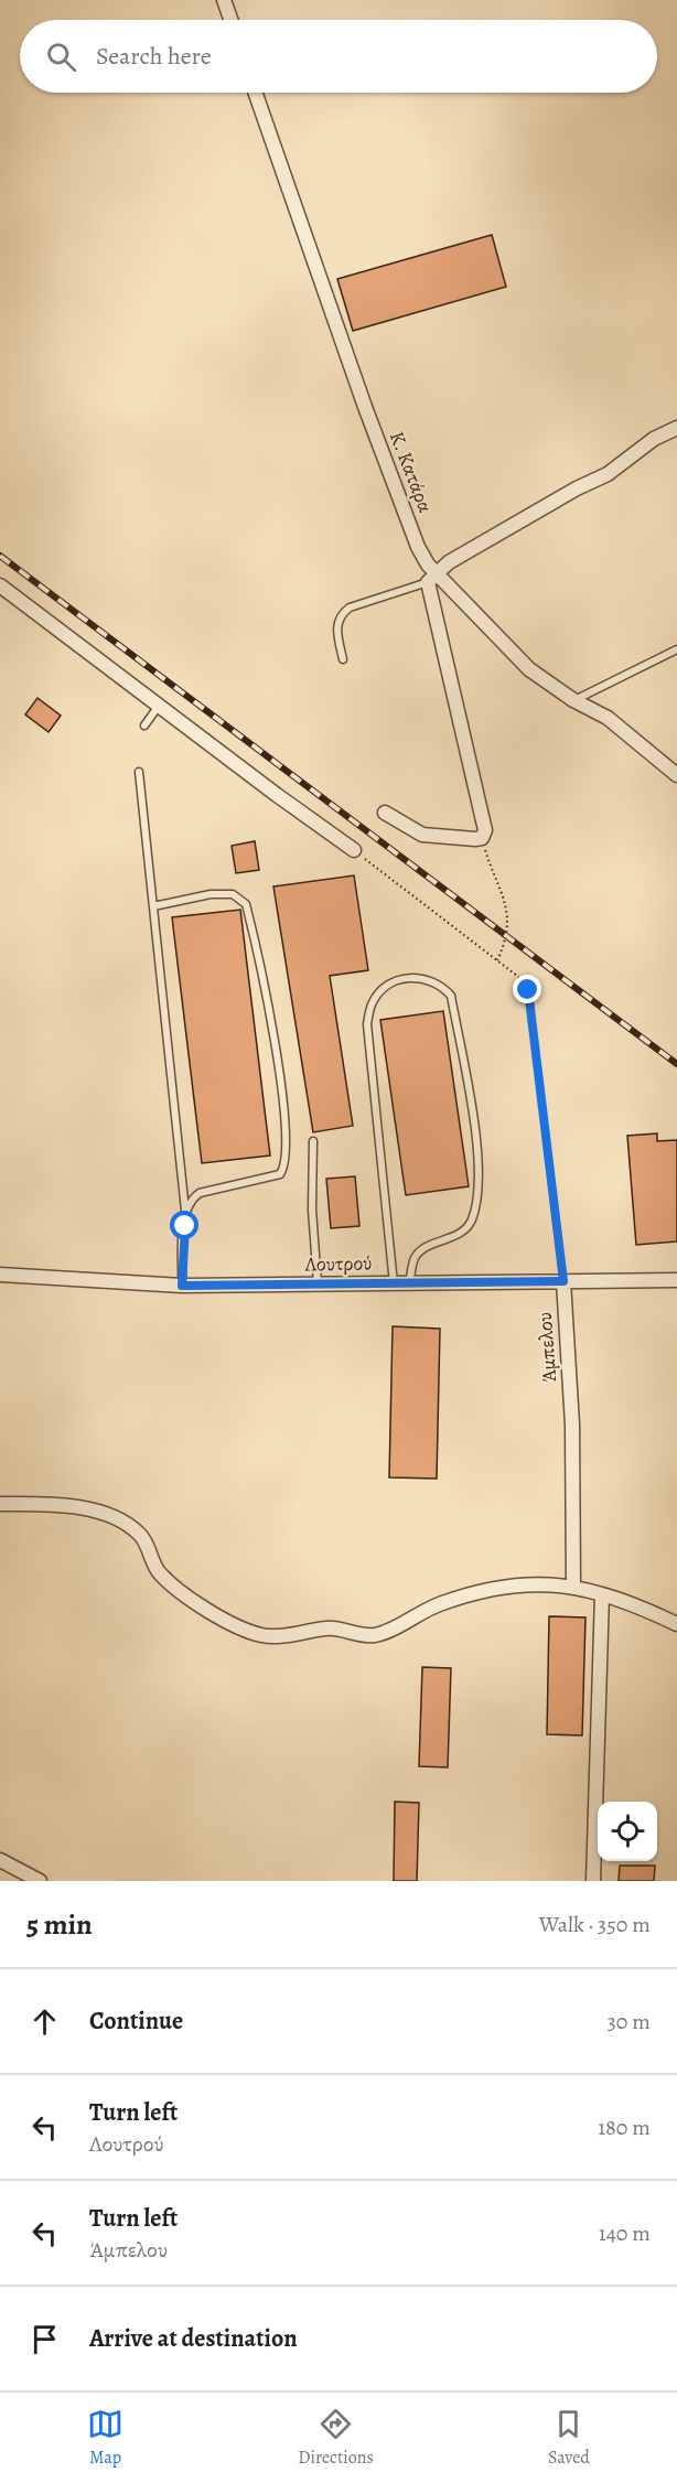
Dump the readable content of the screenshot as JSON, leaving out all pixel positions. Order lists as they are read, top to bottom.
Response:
{
  "streets": {
    "street": ["Κ. Κατάρα", "Λουτρού", "Άμπελου"]
  },
  "crossings": [
    ["Λουτρού", "Άμπελου"]
  ],
  "page": {
    "search": "Search here",
    "heading": ["5 min", "Walk · 350 m"],
    "list": [
      ["Continue", "30 m"],
      ["Turn left", "Λουτρού", "180 m"],
      ["Turn left", "Άμπελου", "140 m"],
      "Arrive at destination"
    ],
    "nav": ["Map", "Directions", "Saved"]
  }
}
